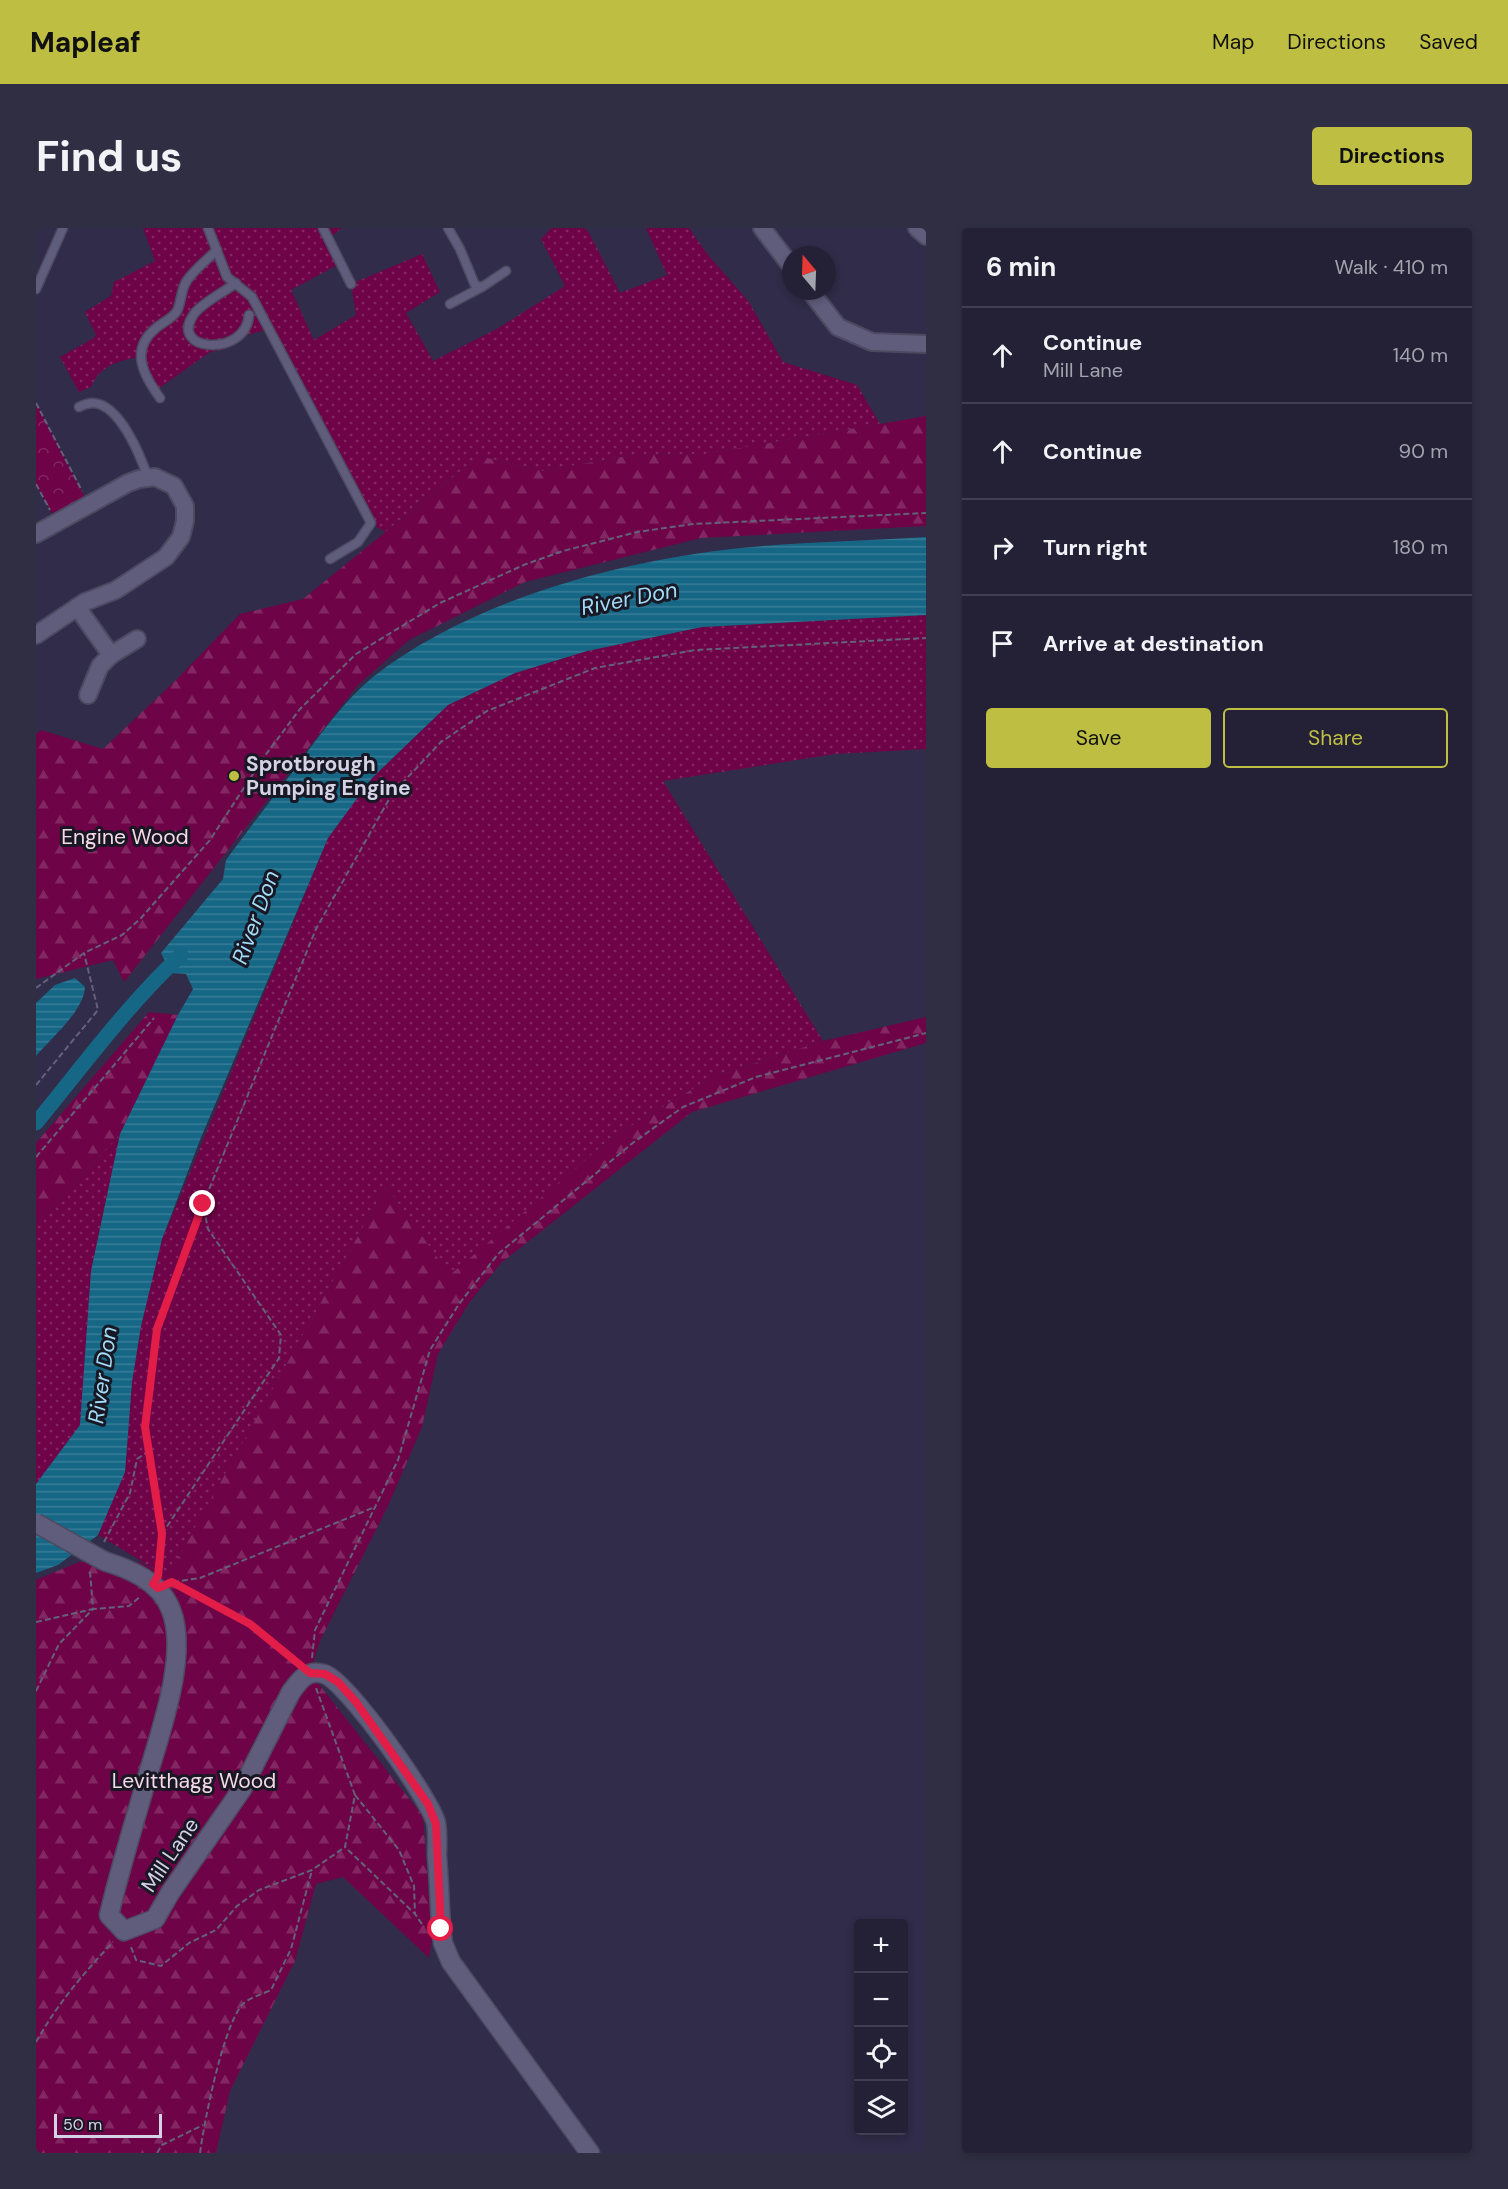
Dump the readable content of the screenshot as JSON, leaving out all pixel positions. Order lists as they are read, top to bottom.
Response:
{
  "streets": {
    "street": ["Mill Lane"]
  },
  "water": ["River Don"],
  "parks": ["Engine Wood", "Levitthagg Wood"],
  "places": ["Sprotbrough Pumping Engine"],
  "scale_bar": "50 m",
  "north": "top",
  "page": {
    "header": "Mapleaf",
    "nav": ["Map", "Directions", "Saved"],
    "buttons": [
      "Directions",
      ["Save", "Share"]
    ],
    "title": "Find us",
    "heading": ["6 min", "Walk · 410 m"],
    "list": [
      ["Continue", "Mill Lane", "140 m"],
      ["Continue", "90 m"],
      ["Turn right", "180 m"],
      "Arrive at destination"
    ],
    "map_buttons": ["+", "−"],
    "scale": "50 m"
  }
}
